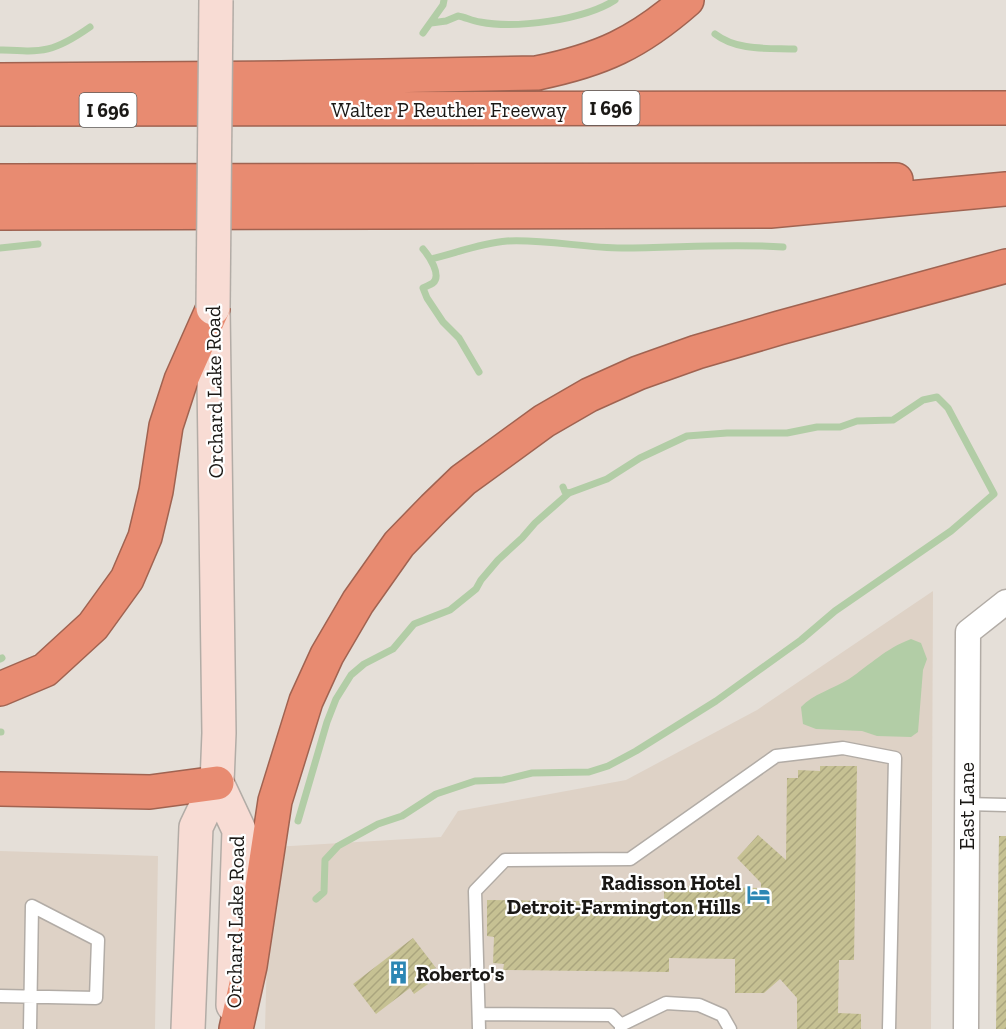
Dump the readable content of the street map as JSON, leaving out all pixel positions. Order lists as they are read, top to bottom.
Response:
{
  "streets": {
    "highway": ["I 696", "Walter P Reuther Freeway"],
    "main road": ["Orchard Lake Road"],
    "street": ["East Lane"]
  },
  "places": {
    "hotel": ["Radisson Hotel Detroit-Farmington Hills"],
    "building": ["Roberto's"]
  }
}
